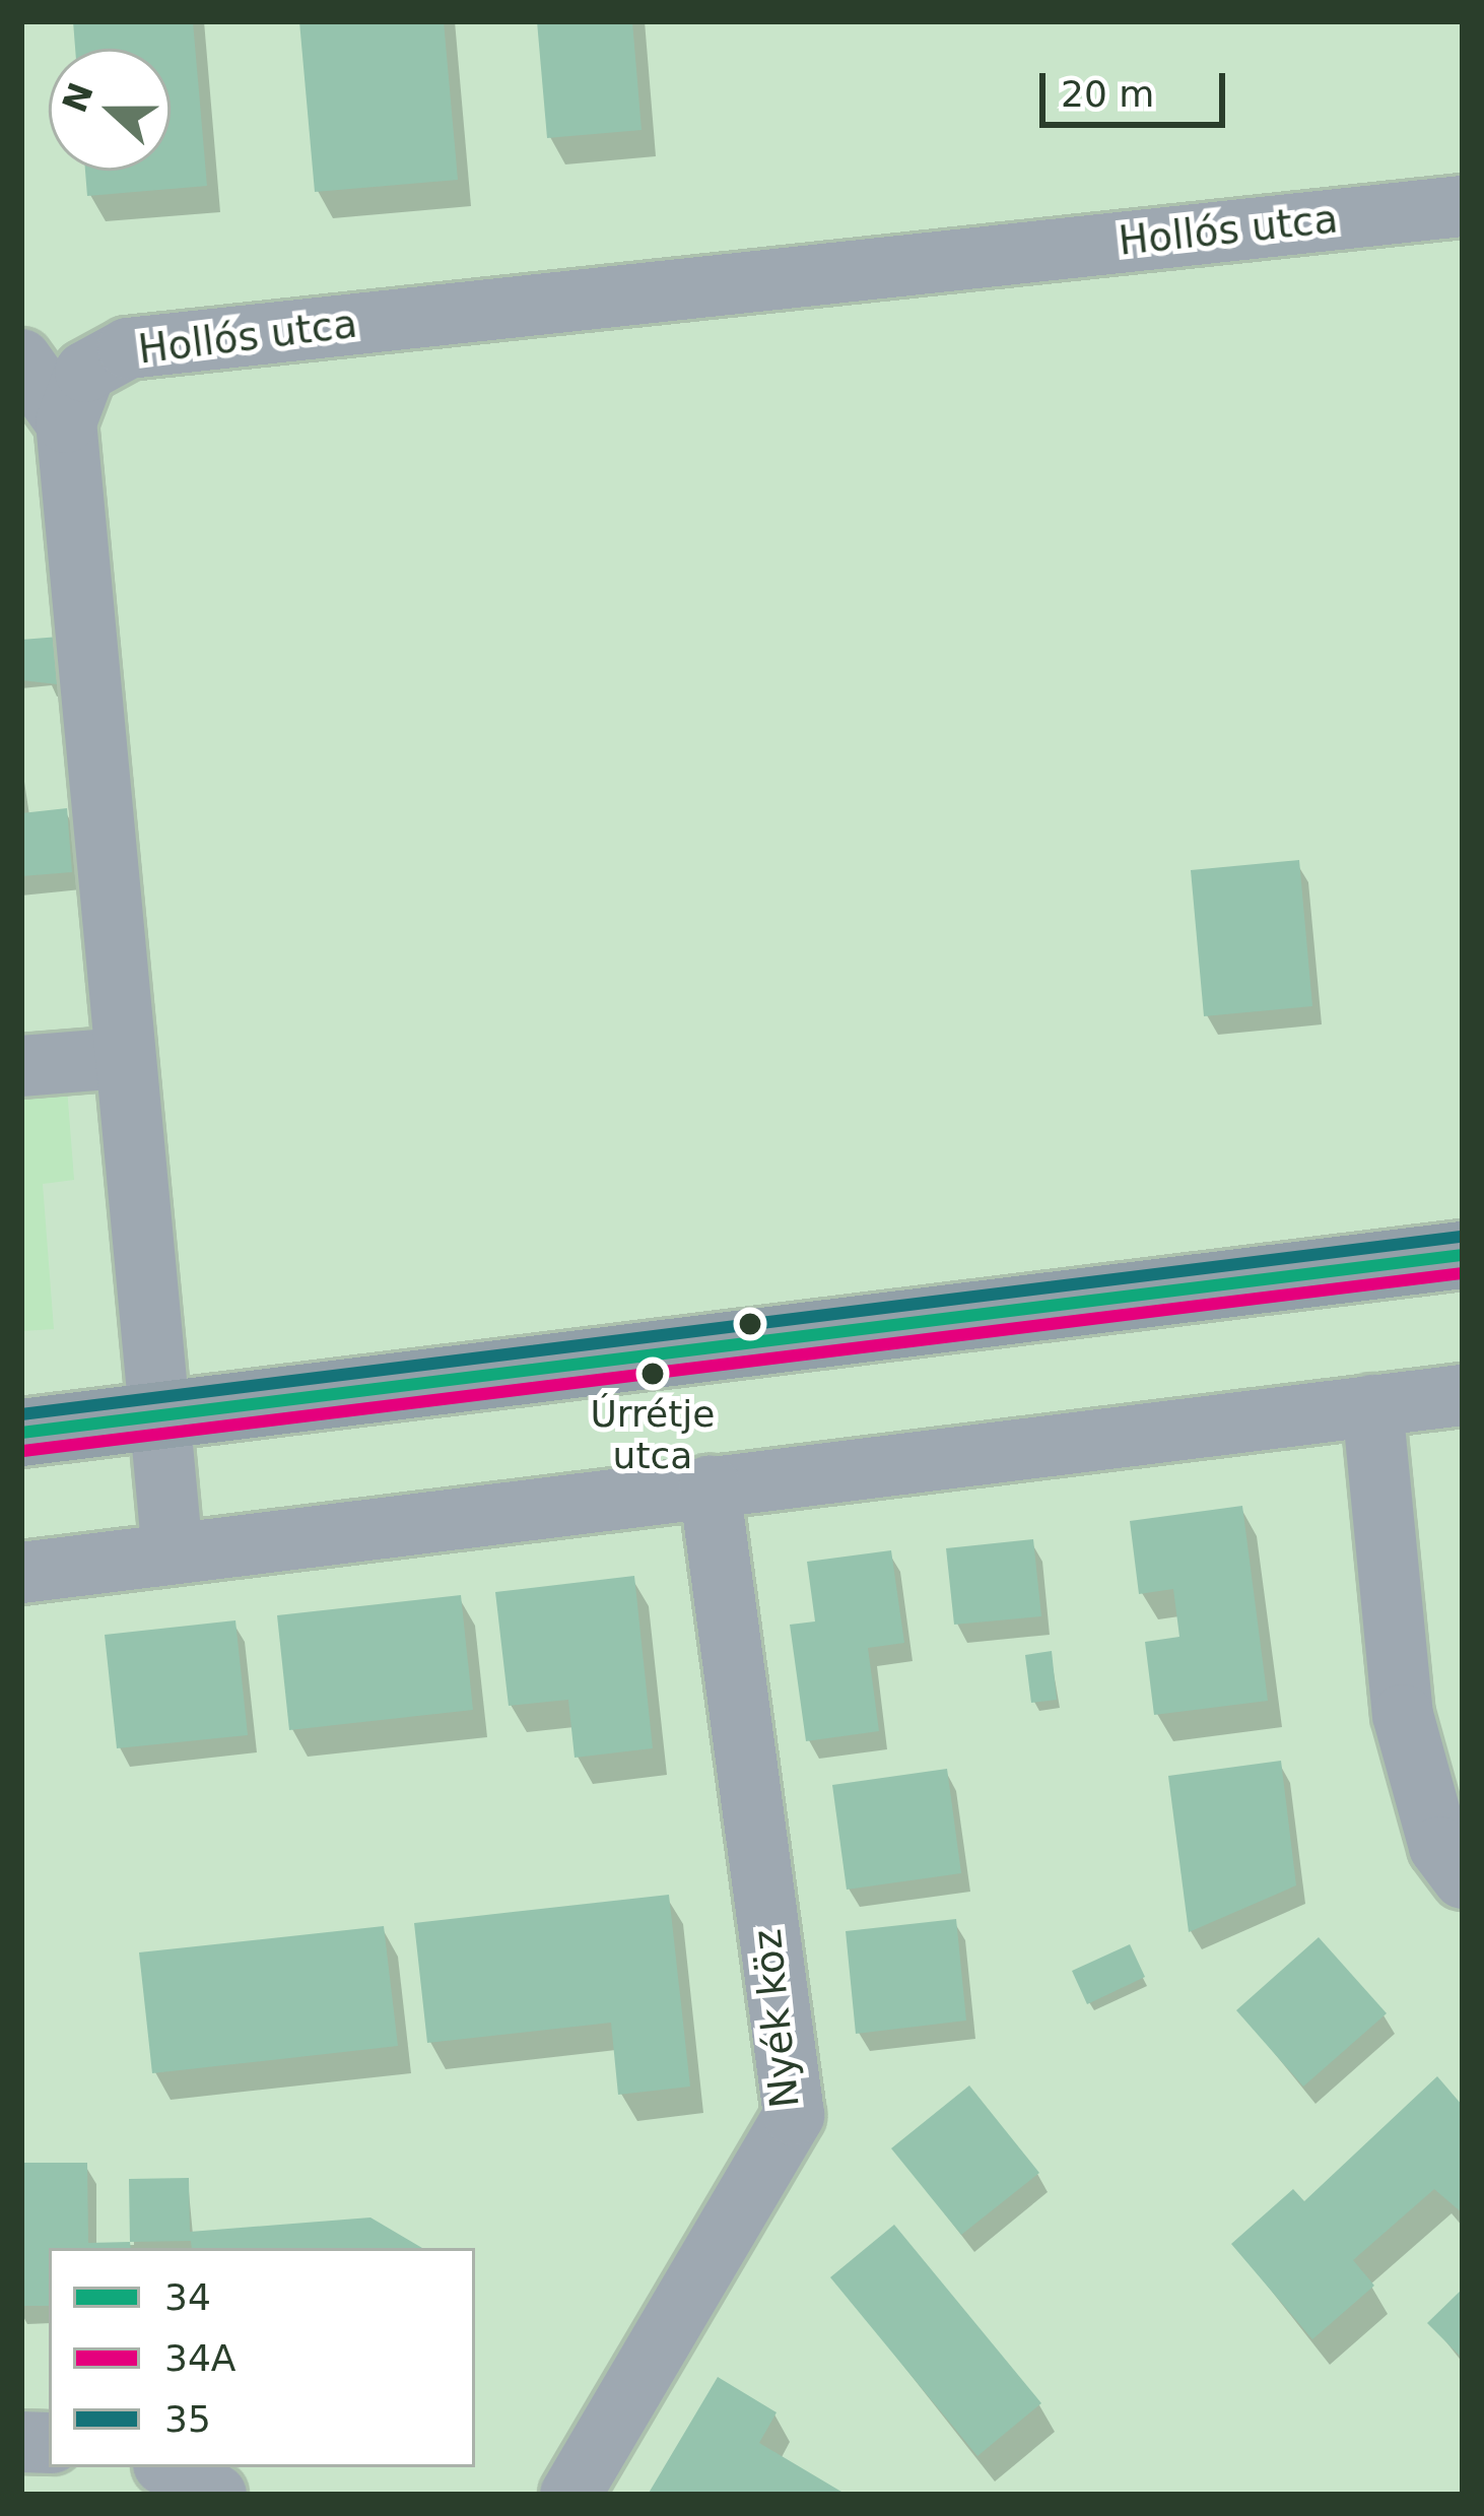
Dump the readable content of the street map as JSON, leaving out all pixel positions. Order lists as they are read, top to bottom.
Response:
{
  "streets": {
    "street": ["Hollós utca", "Nyék köz"]
  },
  "places": ["Úrrétje utca"],
  "lines": ["transit line 35", "transit line 34", "transit line 34A"],
  "legend": ["34", "34A", "35"],
  "scale_bar": "20 m",
  "north": "left"
}
